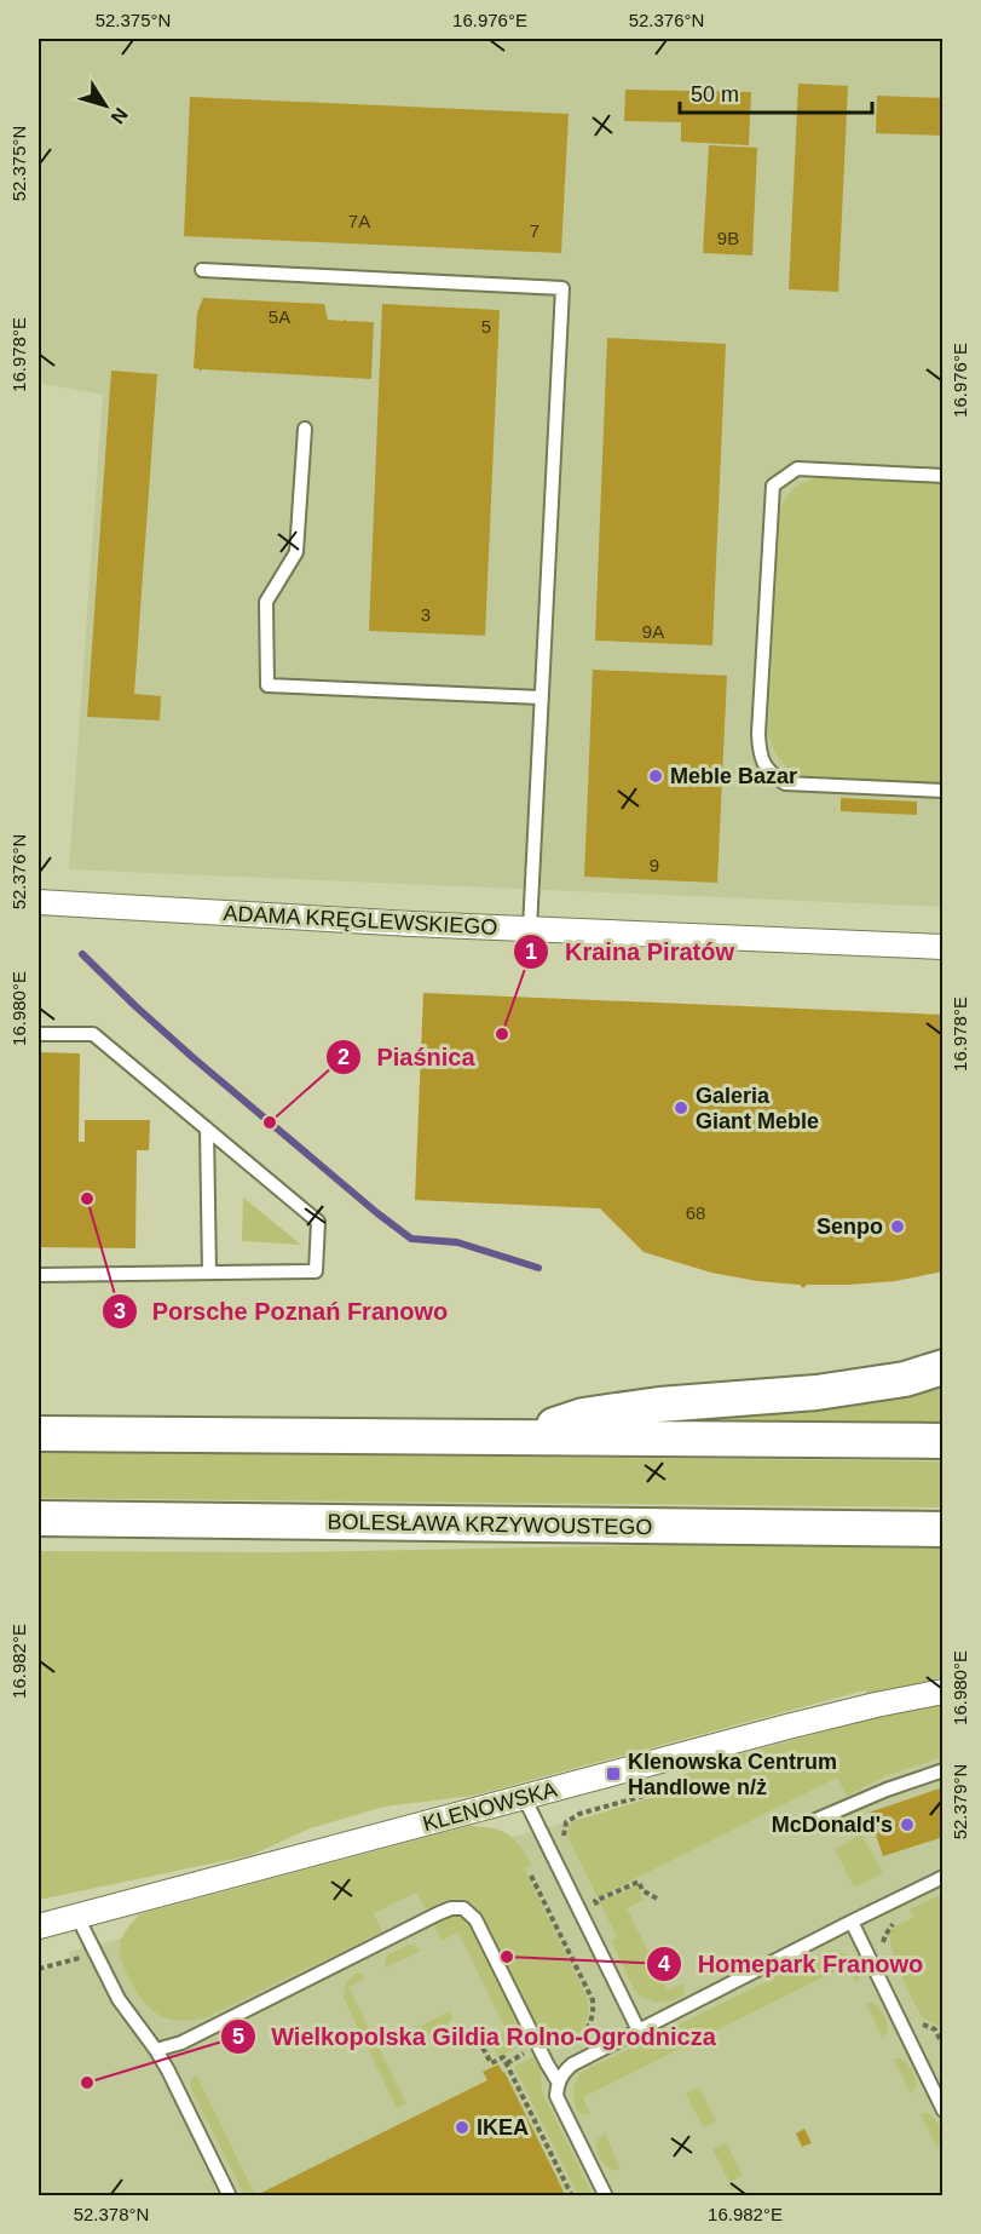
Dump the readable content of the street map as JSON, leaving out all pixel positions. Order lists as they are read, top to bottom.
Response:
{
  "streets": {
    "main road": ["BOLESŁAWA KRZYWOUSTEGO"],
    "street": ["ADAMA KRĘGLEWSKIEGO", "KLENOWSKA"]
  },
  "places": {
    "other": [
      "Meble Bazar",
      "Kraina Piratów",
      "Galeria Giant Meble",
      "Piaśnica",
      "Porsche Poznań Franowo",
      "Senpo",
      "McDonald's",
      "Homepark Franowo",
      "Wielkopolska Gildia Rolno-Ogrodnicza",
      "IKEA"
    ],
    "transit": ["Klenowska Centrum Handlowe n/ż"]
  },
  "house_numbers": [
    "7A",
    "7",
    "9B",
    "5A",
    "5",
    "3",
    "9A",
    "9",
    "68"
  ],
  "scale_bar": "50 m",
  "north": "bottom right",
  "coordinates": [
    "52.375°N",
    "16.976°E",
    "52.376°N",
    "16.978°E",
    "16.980°E",
    "16.982°E",
    "52.379°N",
    "52.378°N"
  ]
}
